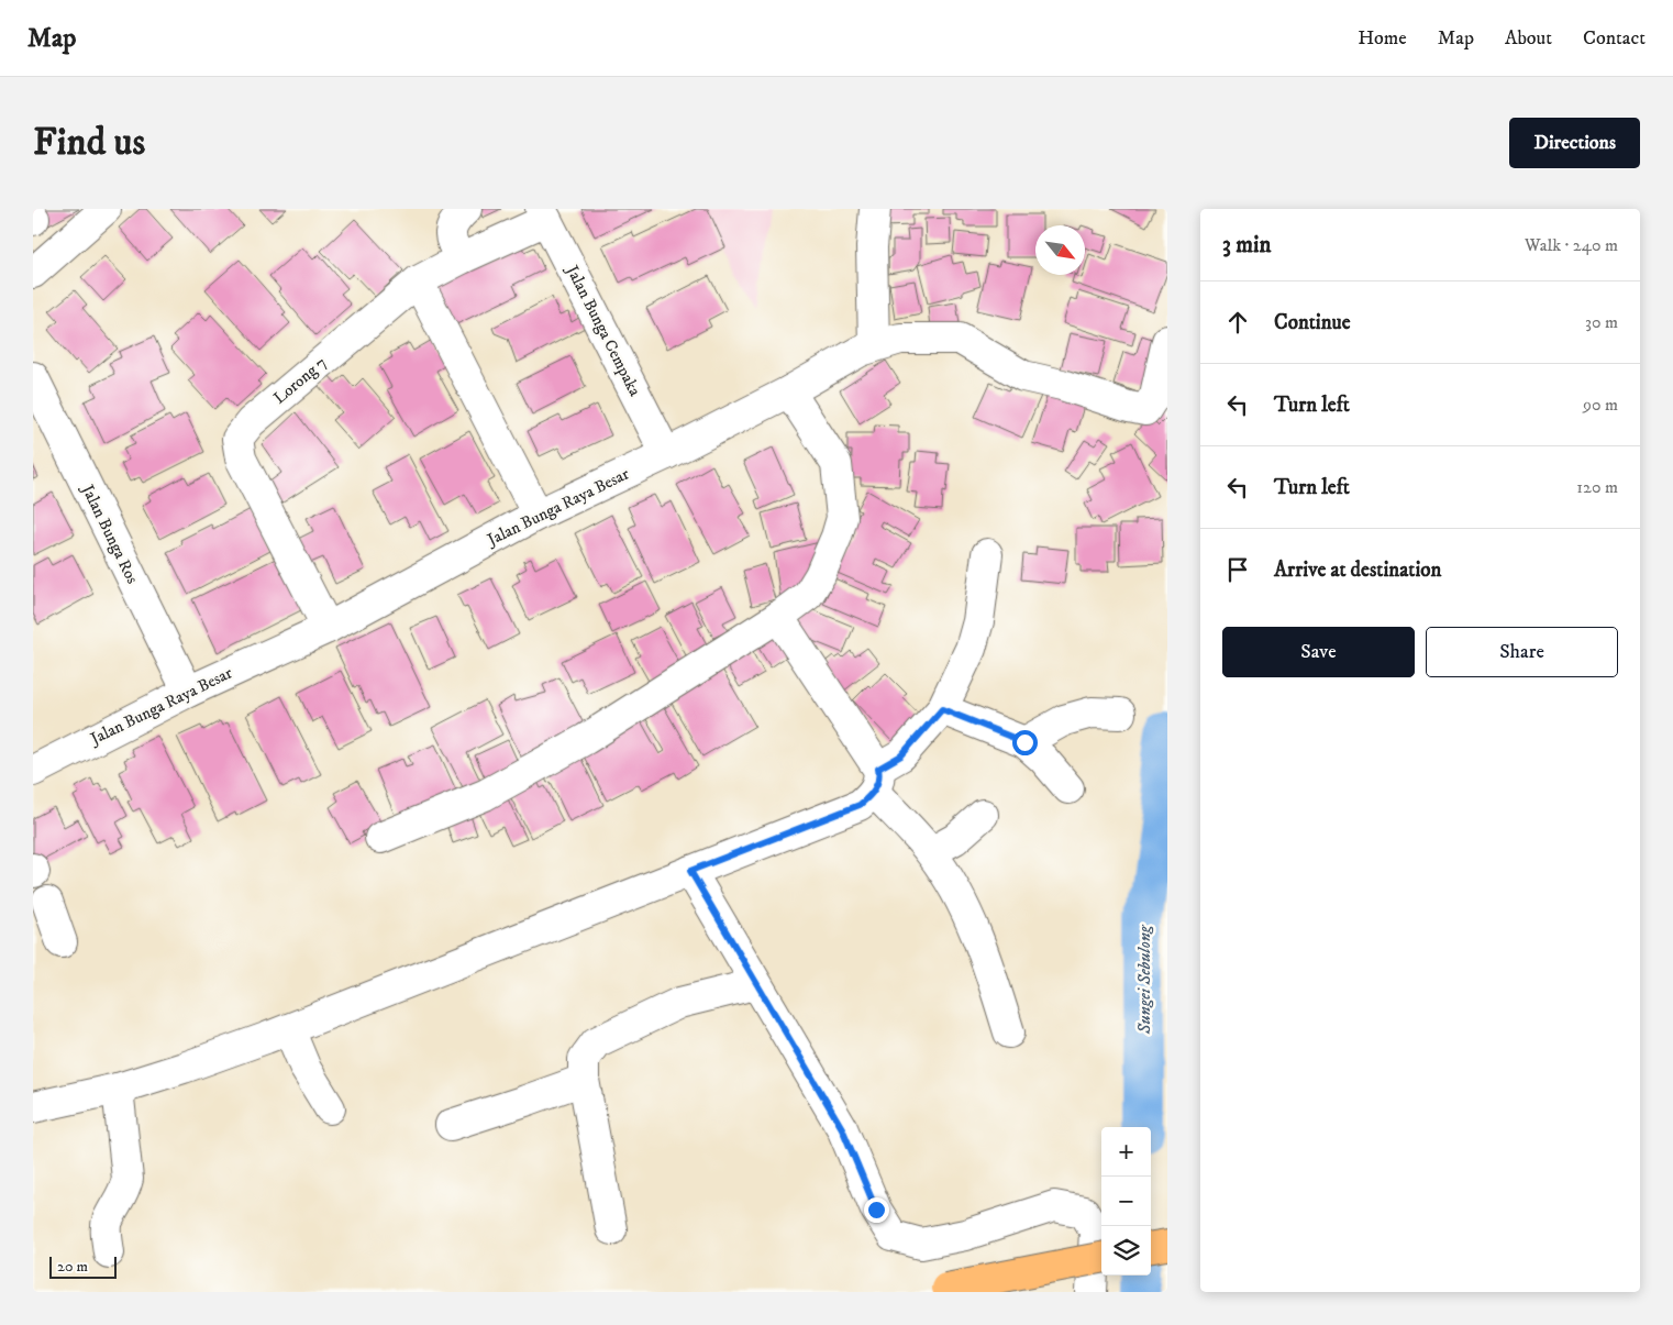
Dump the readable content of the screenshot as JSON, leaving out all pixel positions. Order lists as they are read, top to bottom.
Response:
{
  "streets": {
    "street": [
      "Jalan Bunga Cempaka",
      "Lorong 7",
      "Jalan Bunga Raya Besar",
      "Jalan Bunga Ros"
    ]
  },
  "crossings": [
    ["Jalan Bunga Cempaka", "Lorong 7"],
    ["Jalan Bunga Cempaka", "Jalan Bunga Raya Besar"],
    ["Lorong 7", "Jalan Bunga Raya Besar"],
    ["Jalan Bunga Raya Besar", "Jalan Bunga Ros"]
  ],
  "water": ["Sungei Sebulong"],
  "scale_bar": "20 m",
  "north": "bottom right",
  "page": {
    "header": "Map",
    "nav": [
      "Home",
      "Map",
      "About",
      "Contact"
    ],
    "buttons": [
      "Directions",
      ["Save", "Share"]
    ],
    "title": "Find us",
    "heading": ["3 min", "Walk · 240 m"],
    "list": [
      ["Continue", "30 m"],
      ["Turn left", "90 m"],
      ["Turn left", "120 m"],
      "Arrive at destination"
    ],
    "map_buttons": ["+", "−"],
    "scale": "20 m"
  }
}
